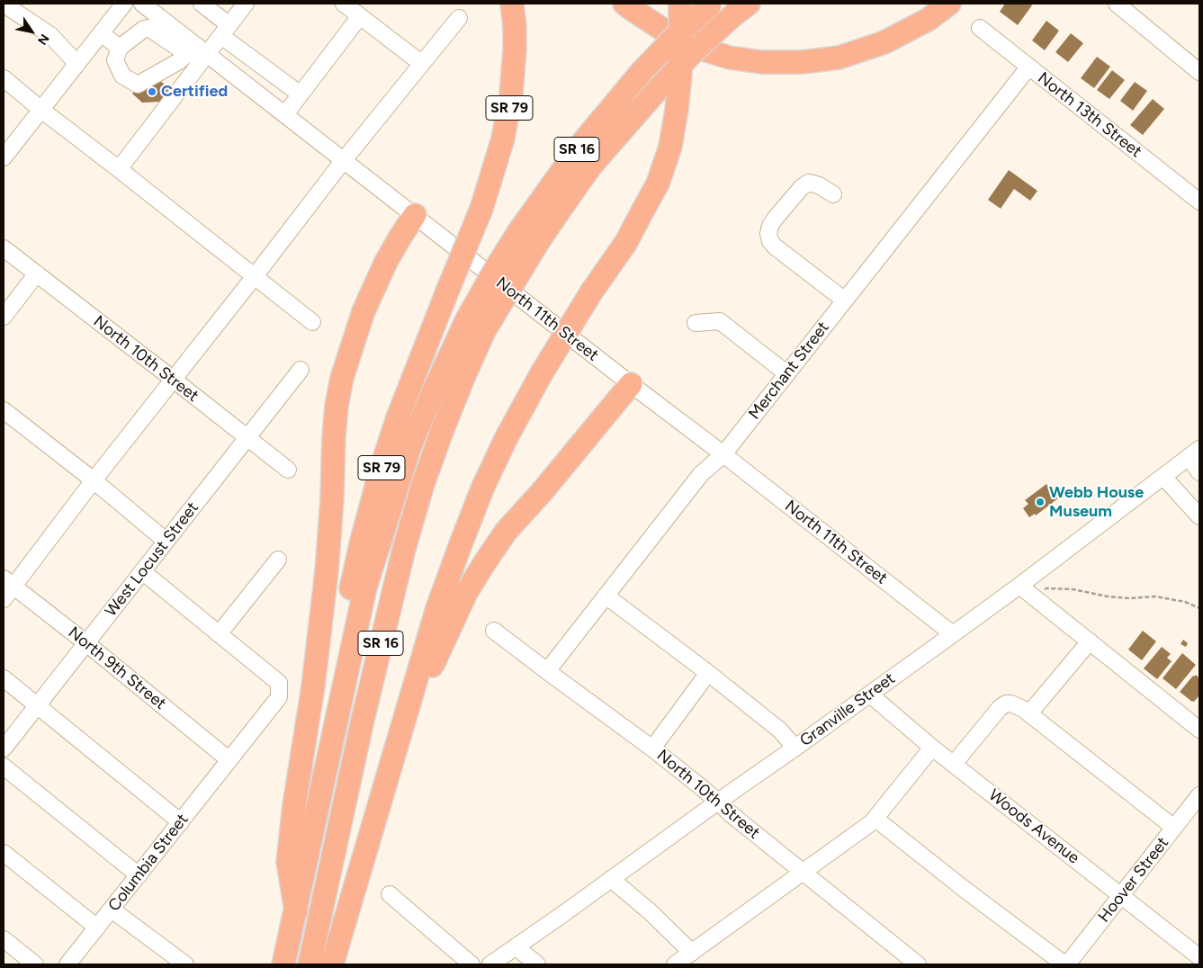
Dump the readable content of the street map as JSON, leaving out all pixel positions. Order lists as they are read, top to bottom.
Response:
{
  "streets": {
    "highway": ["SR 79", "SR 16"],
    "street": [
      "North 13th Street",
      "North 11th Street",
      "North 10th Street",
      "Merchant Street",
      "West Locust Street",
      "North 9th Street",
      "Granville Street",
      "Woods Avenue",
      "Columbia Street",
      "Hoover Street"
    ]
  },
  "crossings": [
    ["SR 79", "SR 16"],
    ["North 13th Street", "Merchant Street"],
    ["North 11th Street", "Merchant Street"],
    ["North 11th Street", "Granville Street"],
    ["North 10th Street", "Merchant Street"],
    ["North 10th Street", "West Locust Street"],
    ["North 10th Street", "Granville Street"],
    ["West Locust Street", "North 9th Street"],
    ["North 9th Street", "Columbia Street"],
    ["Granville Street", "Woods Avenue"],
    ["Woods Avenue", "Hoover Street"]
  ],
  "places": ["Certified", "Webb House Museum"],
  "north": "bottom right"
}
